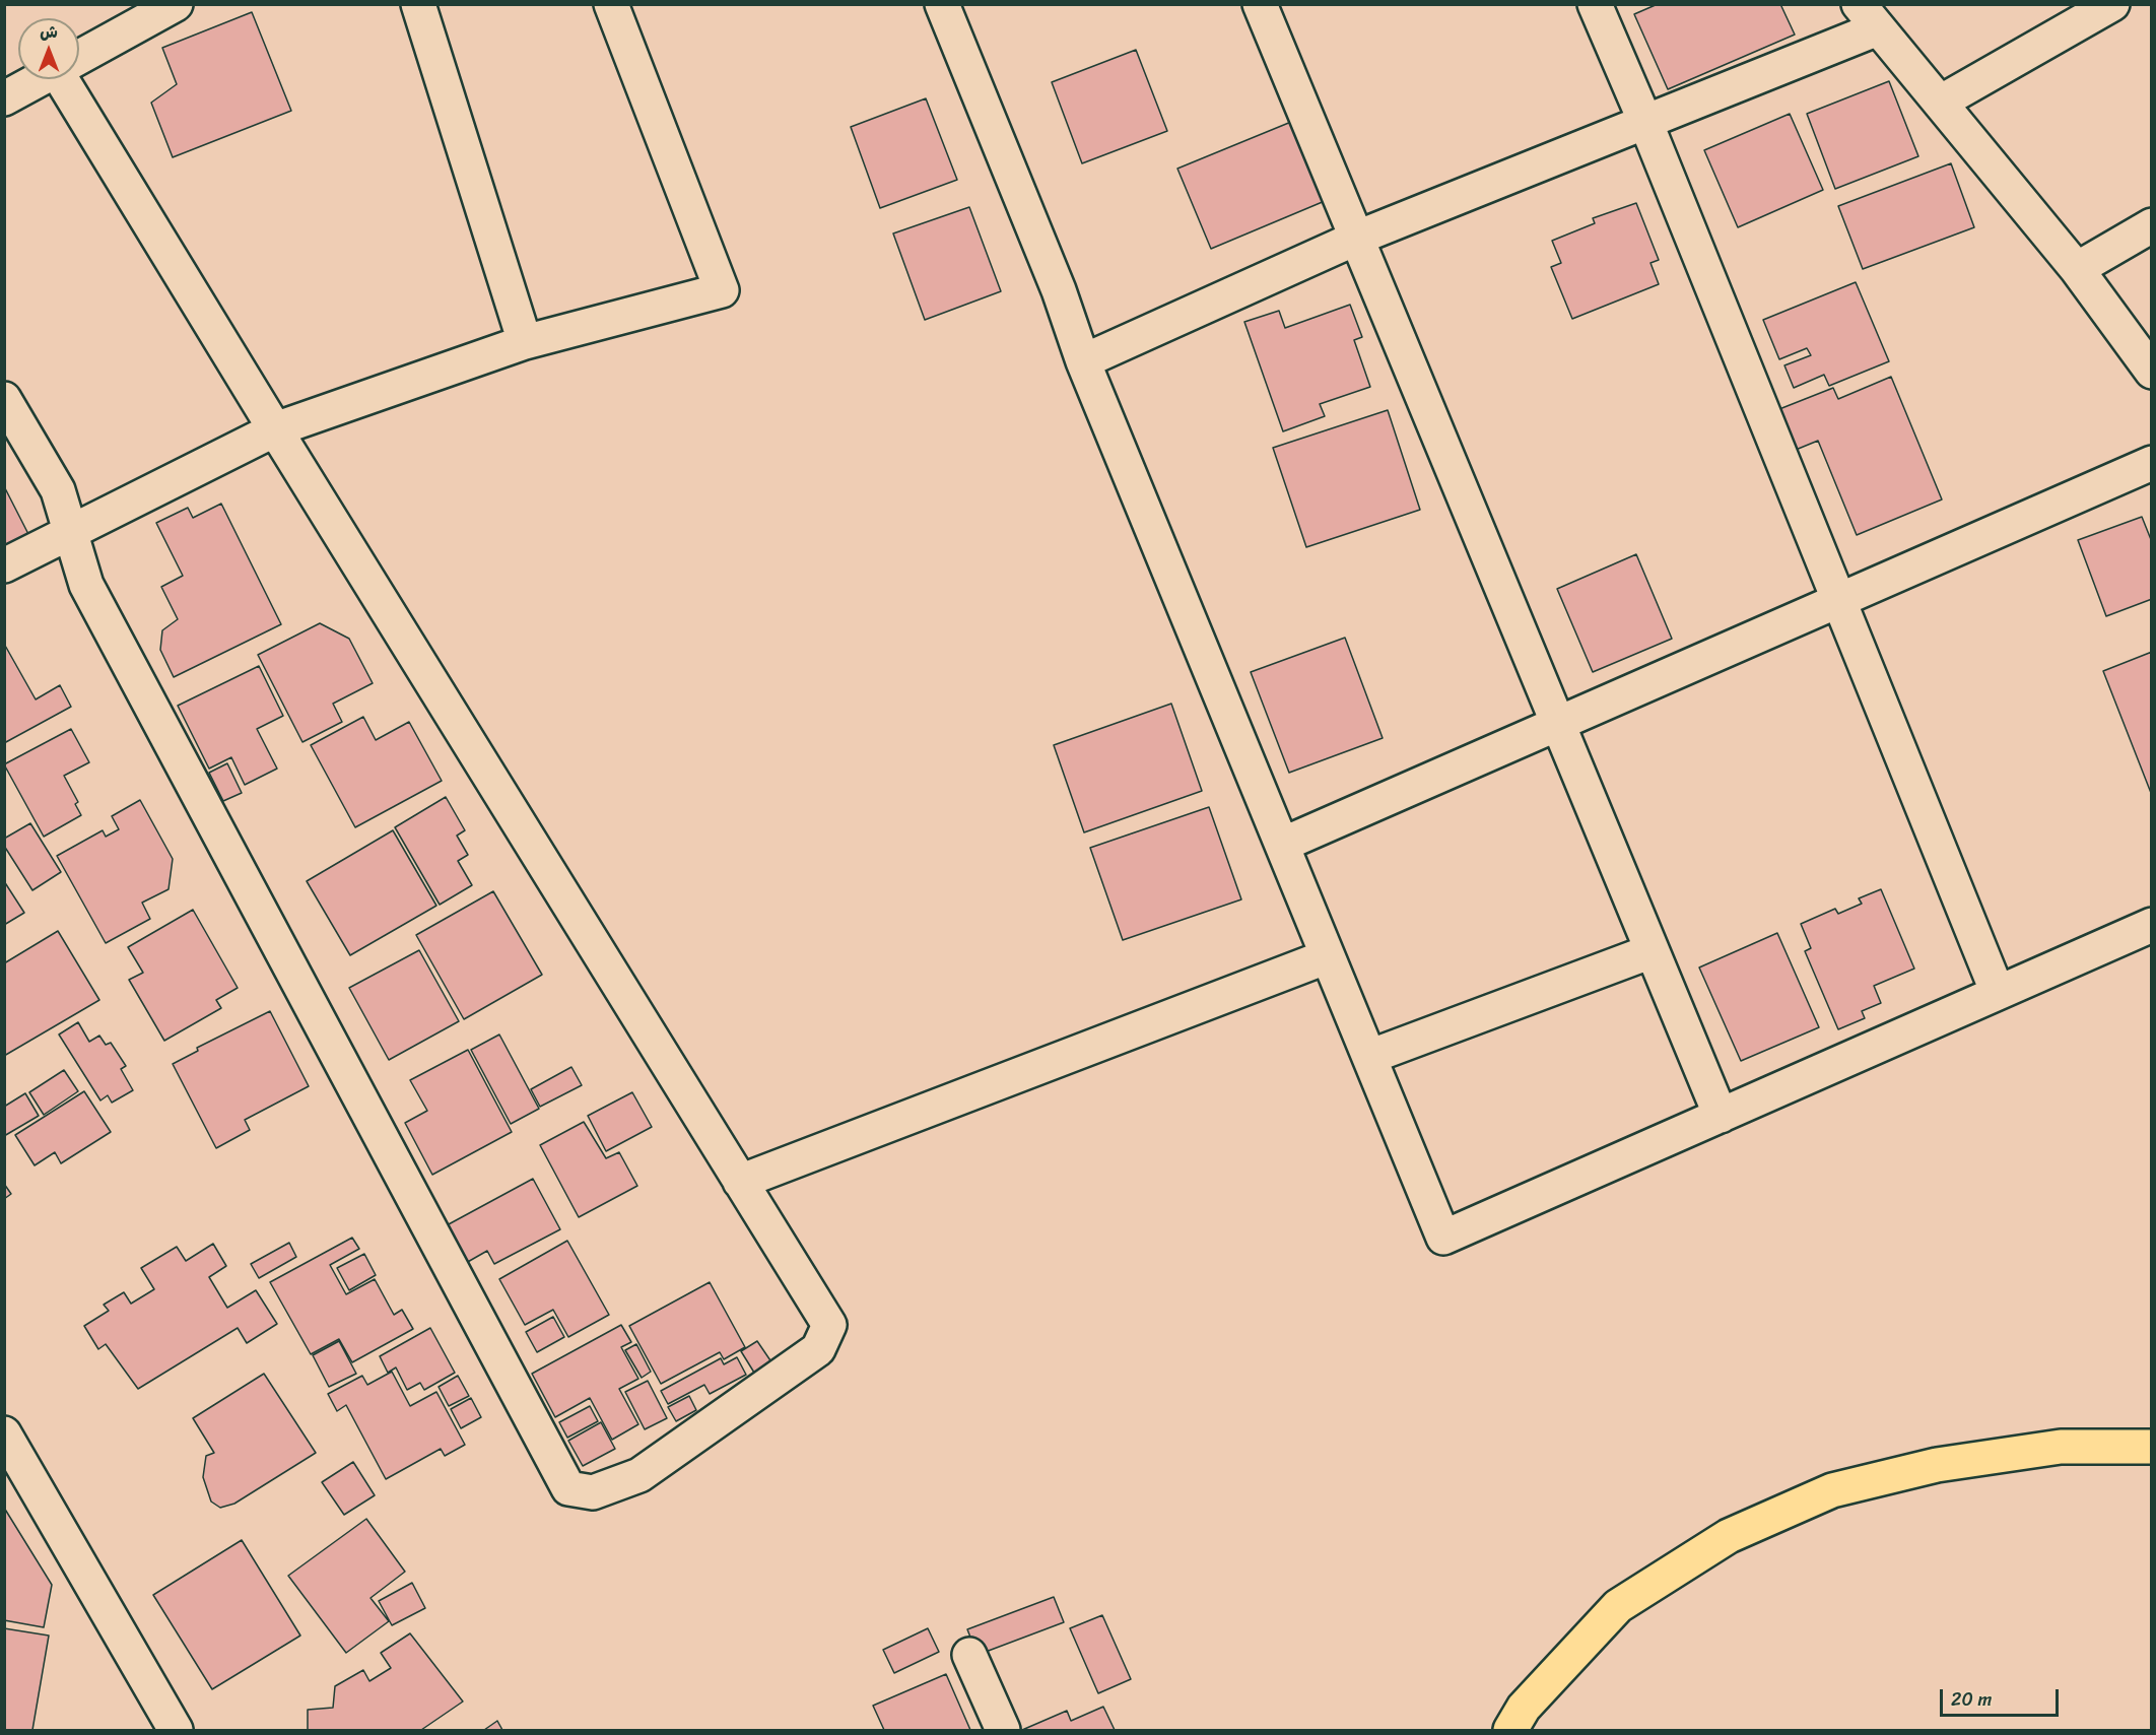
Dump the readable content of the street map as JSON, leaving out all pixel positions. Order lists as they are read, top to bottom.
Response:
{
  "scale_bar": "20 m",
  "north": "top"
}
